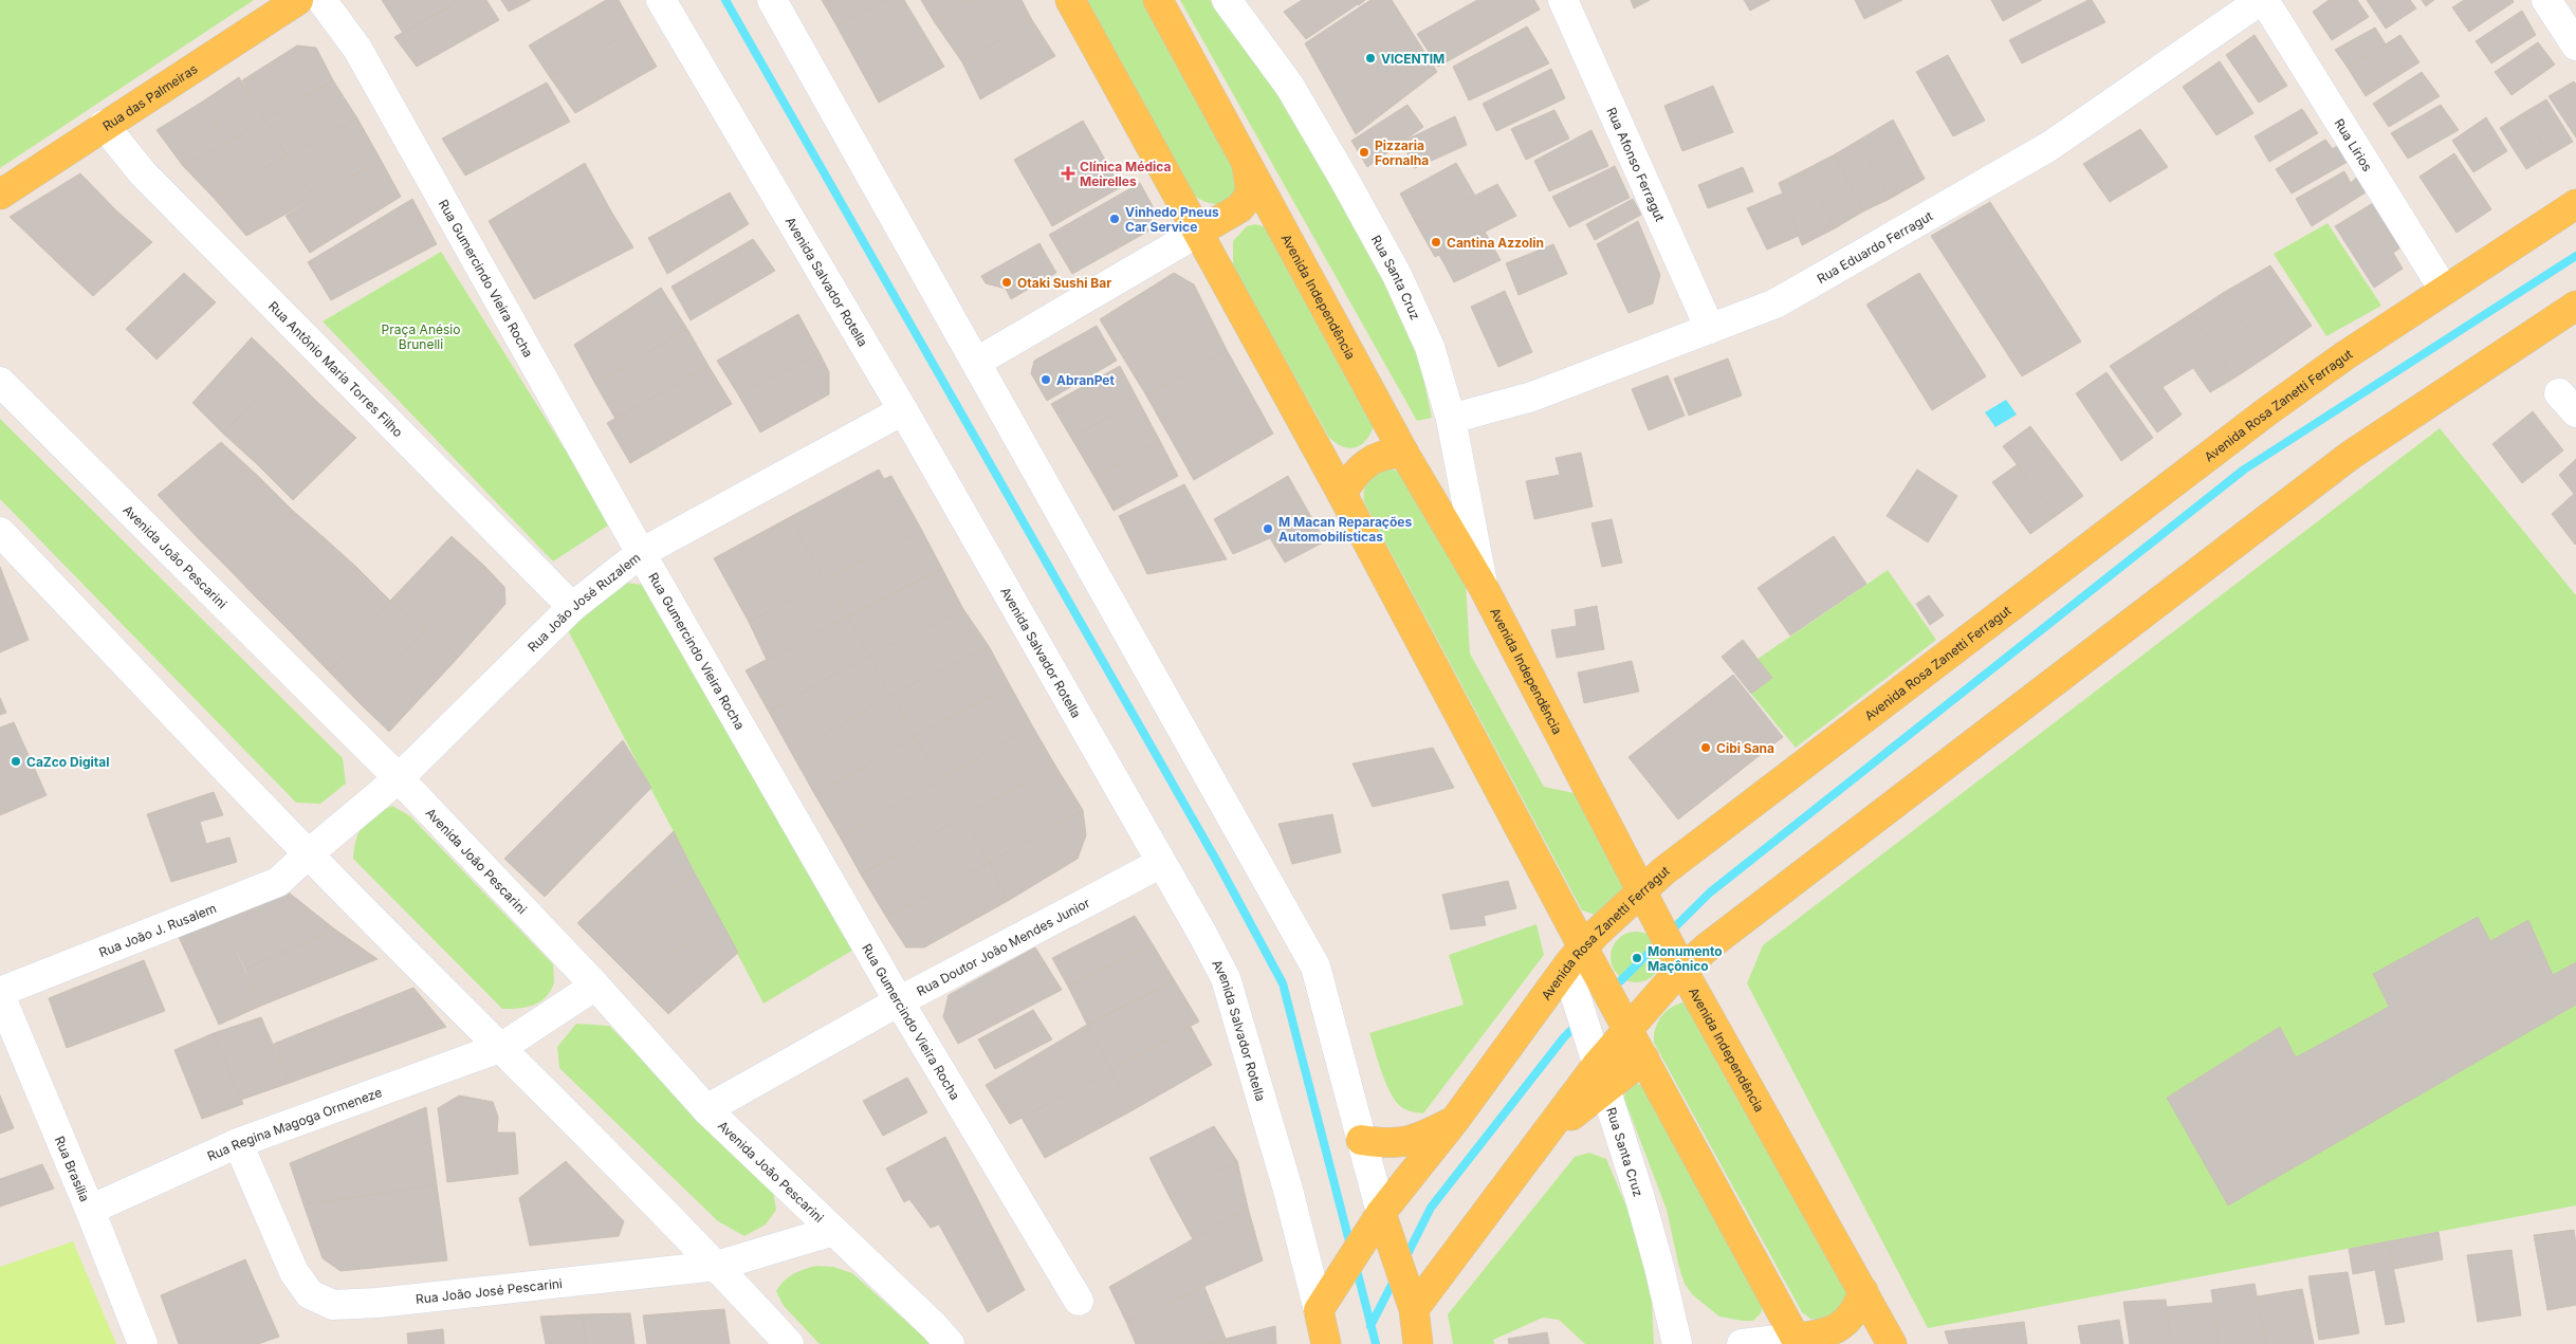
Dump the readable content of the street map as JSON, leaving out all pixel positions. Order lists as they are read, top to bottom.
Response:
{
  "streets": {
    "main road": [
      "Rua das Palmeiras",
      "Avenida Salvador Rotella",
      "Avenida Independência",
      "Avenida Rosa Zanetti Ferragut"
    ],
    "street": [
      "Rua Lírios",
      "Rua Afonso Ferragut",
      "Rua Eduardo Ferragut",
      "Rua Santa Cruz",
      "Rua Gumercindo Vieira Rocha",
      "Rua Antônio Maria Torres Filho",
      "Avenida João Pescarini",
      "Rua João José Ruzalem",
      "Rua João J. Rusalem",
      "Rua Doutor João Mendes Junior",
      "Rua Regina Magoga Ormeneze",
      "Rua Brasília",
      "Rua João José Pescarini"
    ]
  },
  "crossings": [
    ["Rua das Palmeiras", "Rua Antônio Maria Torres Filho"],
    ["Rua Lírios", "Rua Eduardo Ferragut"],
    ["Rua Lírios", "Avenida Rosa Zanetti Ferragut"],
    ["Rua Afonso Ferragut", "Rua Eduardo Ferragut"],
    ["Rua Eduardo Ferragut", "Rua Santa Cruz"],
    ["Rua Santa Cruz", "Avenida Independência"],
    ["Rua Santa Cruz", "Avenida Rosa Zanetti Ferragut"],
    ["Rua Gumercindo Vieira Rocha", "Rua João José Ruzalem"],
    ["Rua Gumercindo Vieira Rocha", "Rua Doutor João Mendes Junior"],
    ["Avenida Salvador Rotella", "Avenida Rosa Zanetti Ferragut"],
    ["Avenida Salvador Rotella", "Rua João José Ruzalem"],
    ["Avenida Salvador Rotella", "Rua Doutor João Mendes Junior"],
    ["Avenida Independência", "Avenida Rosa Zanetti Ferragut"],
    ["Rua Antônio Maria Torres Filho", "Rua João José Ruzalem"],
    ["Avenida João Pescarini", "Rua João José Ruzalem"],
    ["Avenida João Pescarini", "Rua Doutor João Mendes Junior"],
    ["Avenida João Pescarini", "Rua Regina Magoga Ormeneze"],
    ["Avenida João Pescarini", "Rua João José Pescarini"],
    ["Rua João José Ruzalem", "Rua João J. Rusalem"],
    ["Rua João J. Rusalem", "Rua Brasília"],
    ["Rua Regina Magoga Ormeneze", "Rua Brasília"],
    ["Rua Regina Magoga Ormeneze", "Rua João José Pescarini"]
  ],
  "parks": ["Praça Anésio Brunelli"],
  "places": {
    "other": [
      "VICENTIM",
      "Pizzaria Fornalha",
      "Vinhedo Pneus Car Service",
      "Cantina Azzolin",
      "Otaki Sushi Bar",
      "AbranPet",
      "M Macan Reparações Automobilísticas",
      "Cibi Sana",
      "CaZco Digital",
      "Monumento Maçônico"
    ],
    "health": ["Clínica Médica Meirelles"]
  }
}
